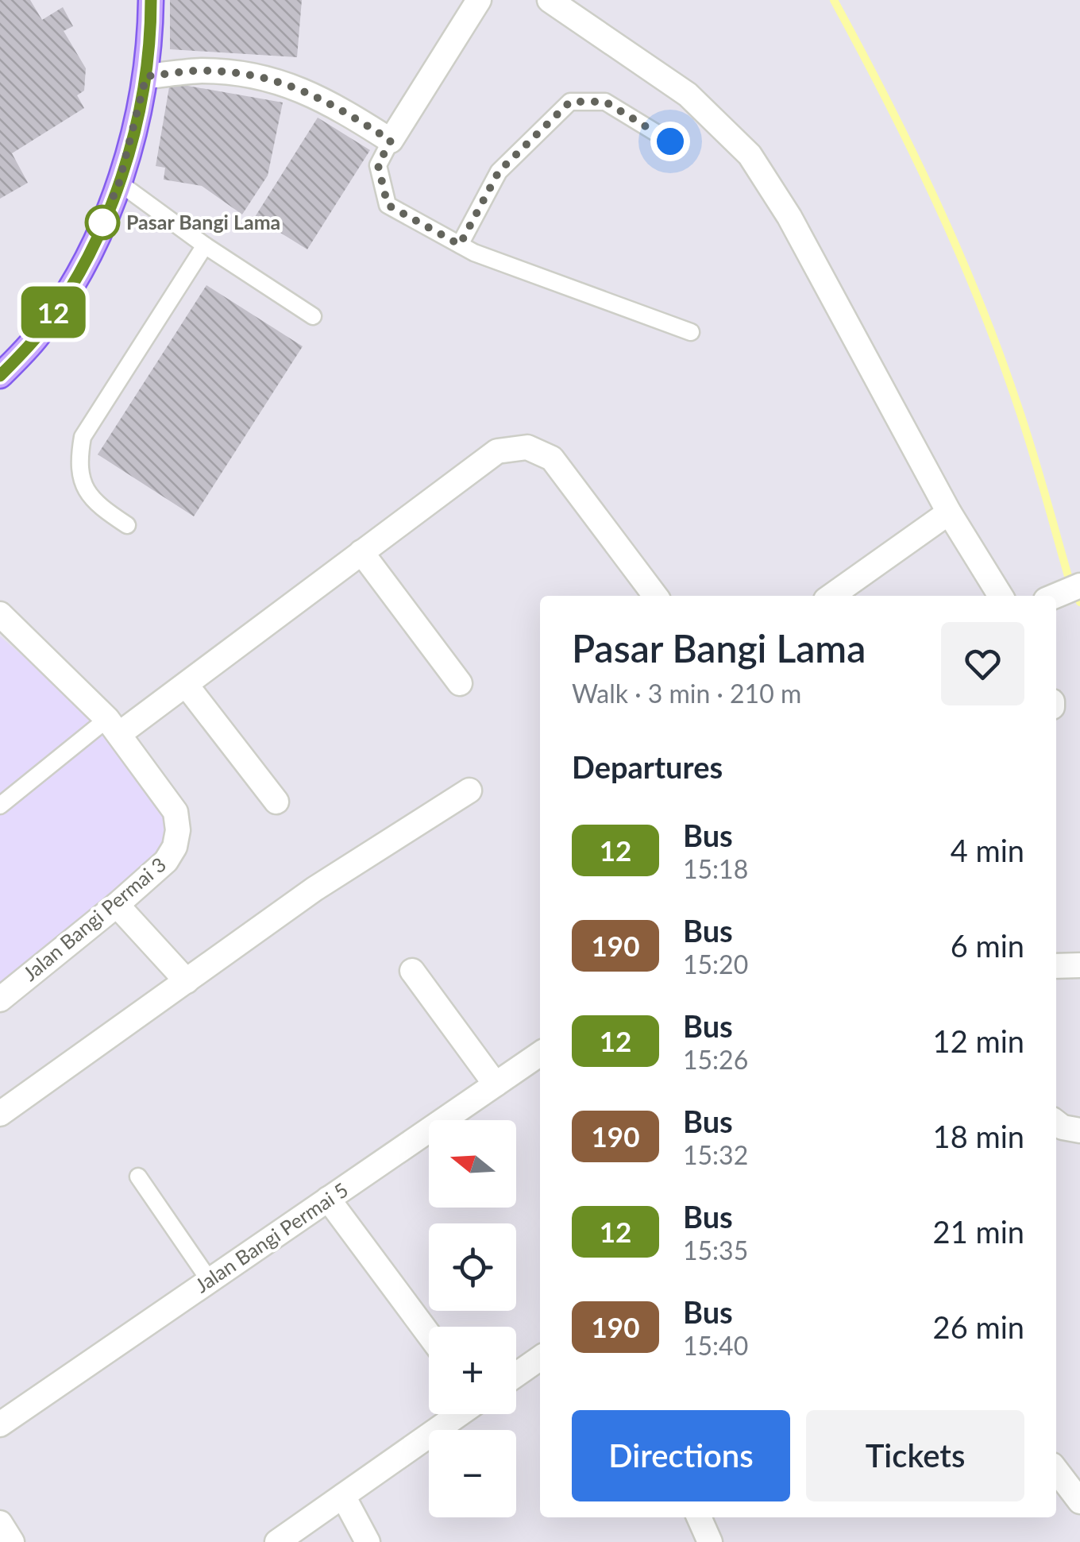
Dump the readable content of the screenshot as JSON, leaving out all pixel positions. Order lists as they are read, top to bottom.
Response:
{
  "streets": {
    "street": ["Jalan Bangi Permai 3", "Jalan Bangi Permai 5"]
  },
  "places": ["Pasar Bangi Lama"],
  "lines": ["bus line 12"],
  "north": "left",
  "page": {
    "on_map": "12",
    "heading": [
      ["Pasar Bangi Lama", "Walk · 3 min · 210 m"],
      "Departures"
    ],
    "list": [
      {
        "mark": "12",
        "name": "Bus",
        "note": "15:18",
        "value": "4 min"
      },
      {
        "mark": "190",
        "name": "Bus",
        "note": "15:20",
        "value": "6 min"
      },
      {
        "mark": "12",
        "name": "Bus",
        "note": "15:26",
        "value": "12 min"
      },
      {
        "mark": "190",
        "name": "Bus",
        "note": "15:32",
        "value": "18 min"
      },
      {
        "mark": "12",
        "name": "Bus",
        "note": "15:35",
        "value": "21 min"
      },
      {
        "mark": "190",
        "name": "Bus",
        "note": "15:40",
        "value": "26 min"
      }
    ],
    "map_buttons": ["+", "−"],
    "buttons": ["Directions", "Tickets"]
  }
}
